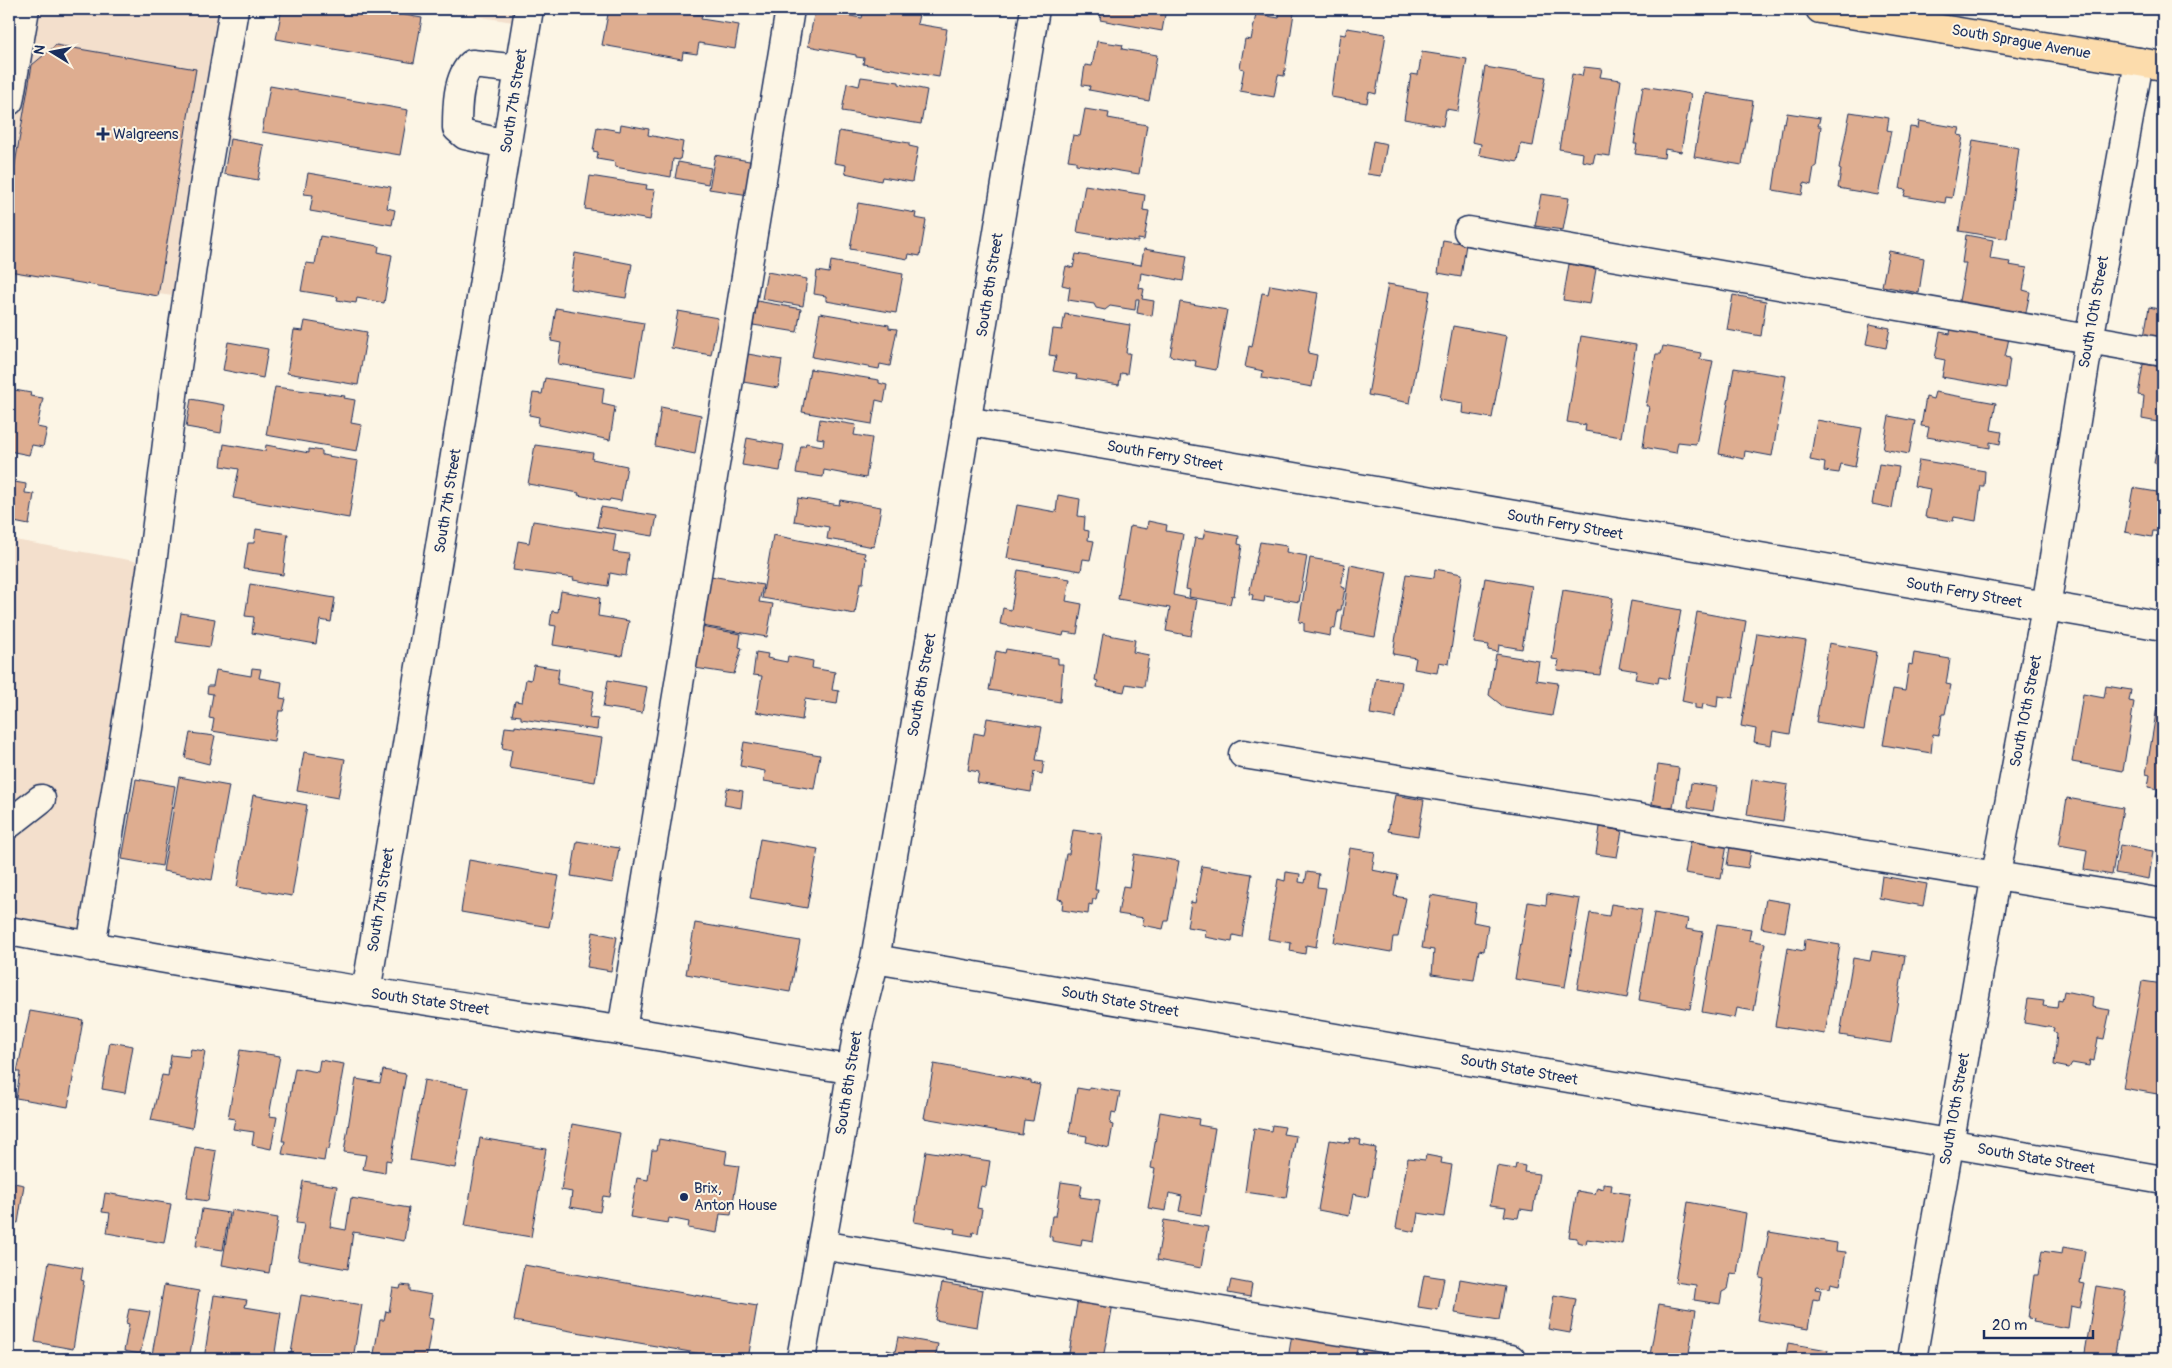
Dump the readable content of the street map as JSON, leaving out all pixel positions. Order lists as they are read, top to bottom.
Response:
{
  "streets": {
    "main road": ["South Sprague Avenue"],
    "street": [
      "South 7th Street",
      "South 8th Street",
      "South 10th Street",
      "South Ferry Street",
      "South State Street"
    ]
  },
  "crossings": [
    ["South Sprague Avenue", "South 10th Street"],
    ["South 7th Street", "South State Street"],
    ["South 8th Street", "South Ferry Street"],
    ["South 8th Street", "South State Street"],
    ["South 10th Street", "South Ferry Street"],
    ["South 10th Street", "South State Street"]
  ],
  "places": {
    "health": ["Walgreens"],
    "other": ["Brix, Anton House"]
  },
  "scale_bar": "20 m",
  "north": "left"
}
